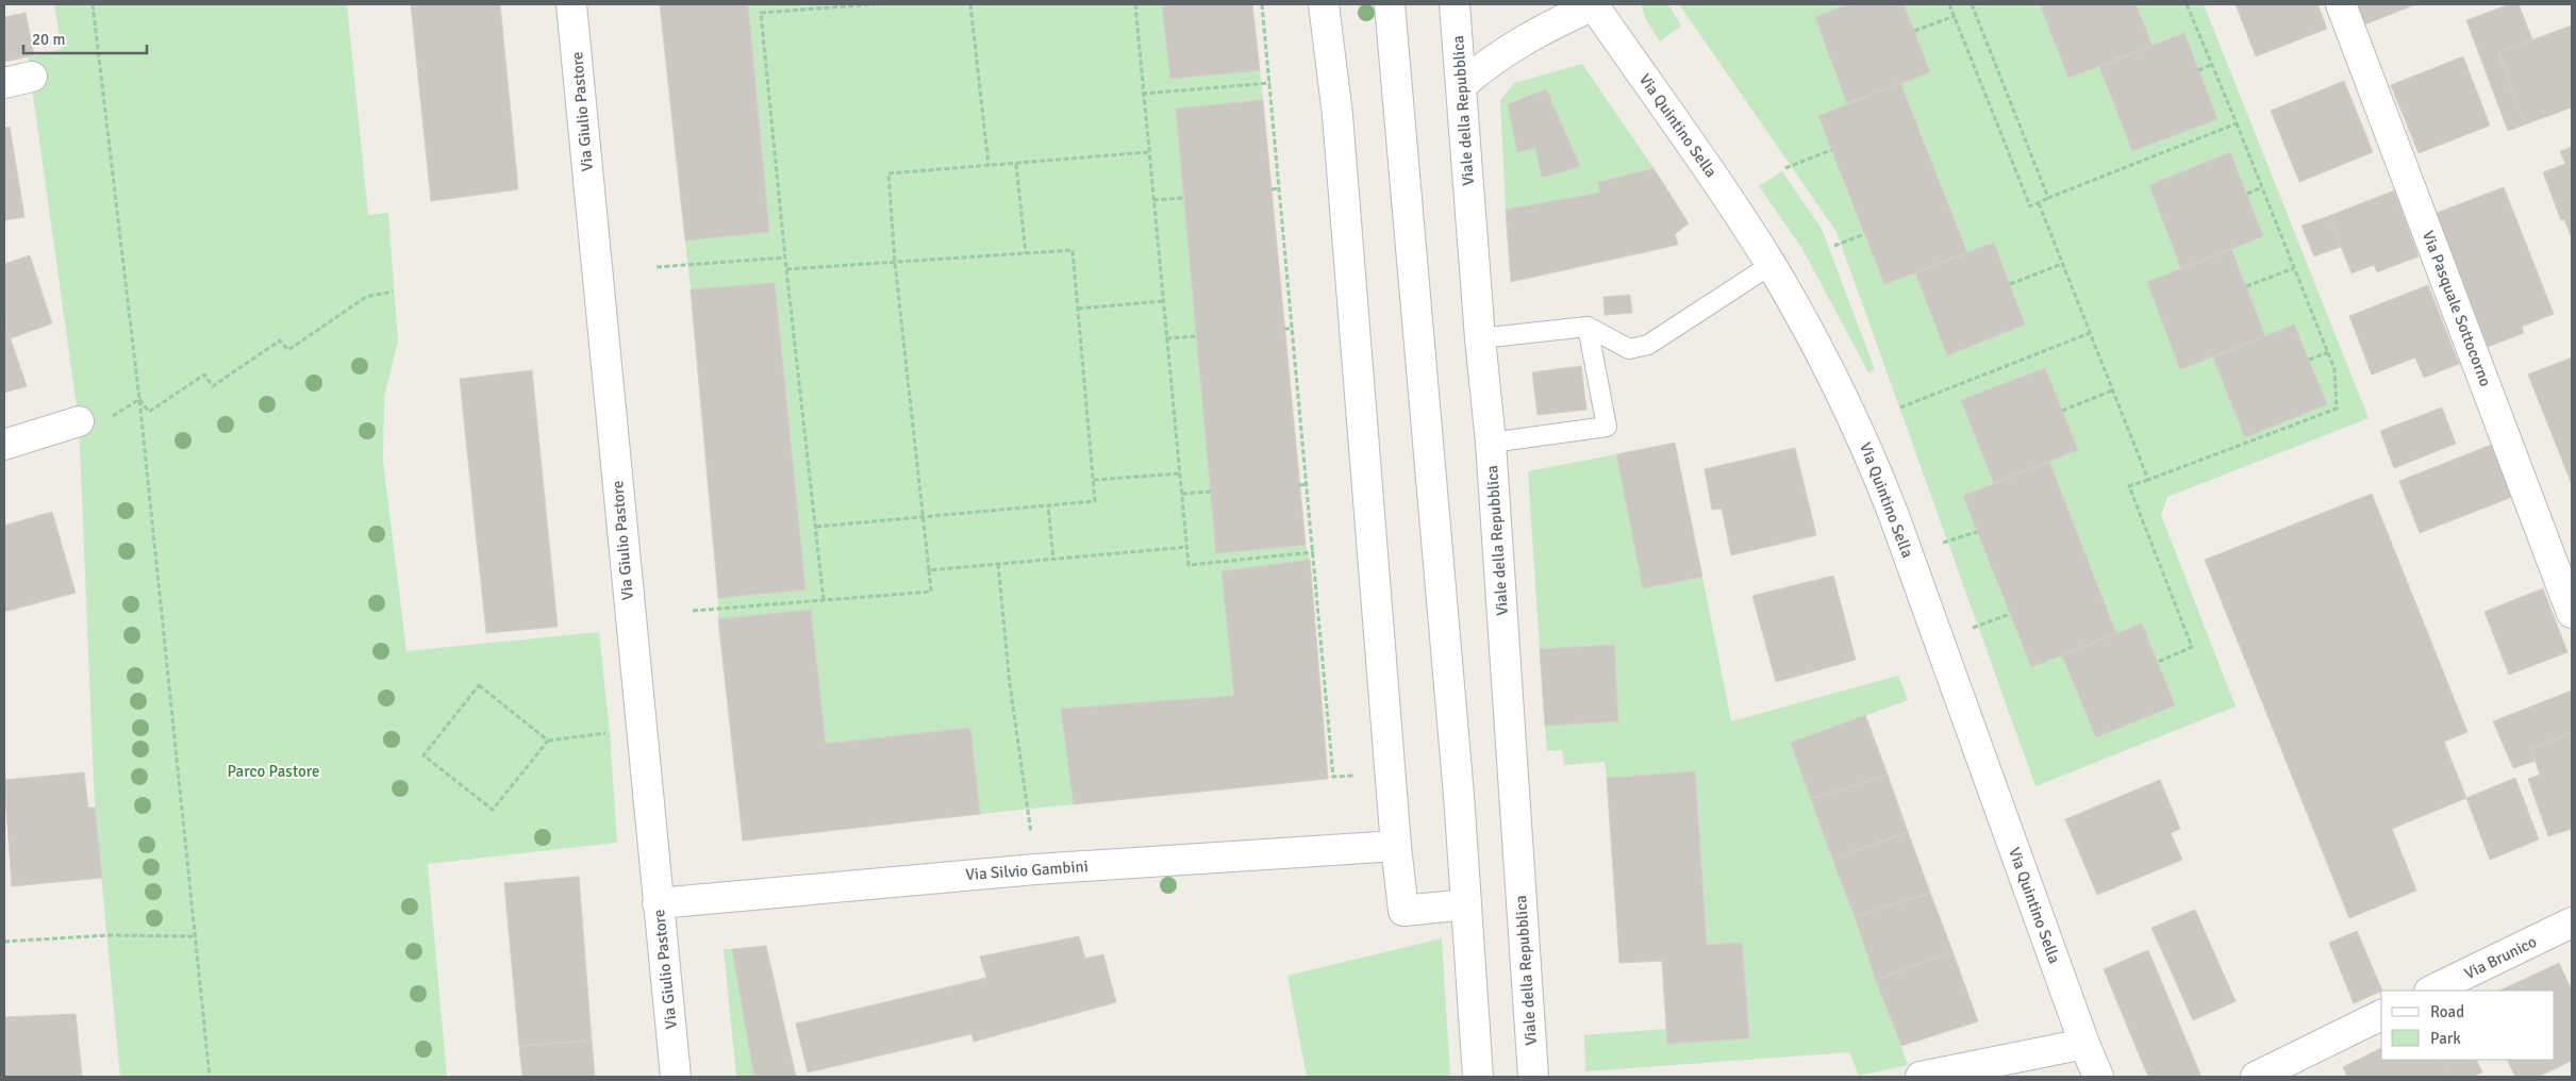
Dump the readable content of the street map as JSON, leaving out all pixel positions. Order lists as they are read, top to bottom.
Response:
{
  "streets": {
    "street": [
      "Viale della Repubblica",
      "Via Giulio Pastore",
      "Via Quintino Sella",
      "Via Pasquale Sottocorno",
      "Via Silvio Gambini",
      "Via Brunico"
    ]
  },
  "crossings": [
    ["Via Giulio Pastore", "Via Silvio Gambini"]
  ],
  "parks": ["Parco Pastore"],
  "legend": ["Road", "Park"],
  "scale_bar": "20 m"
}
